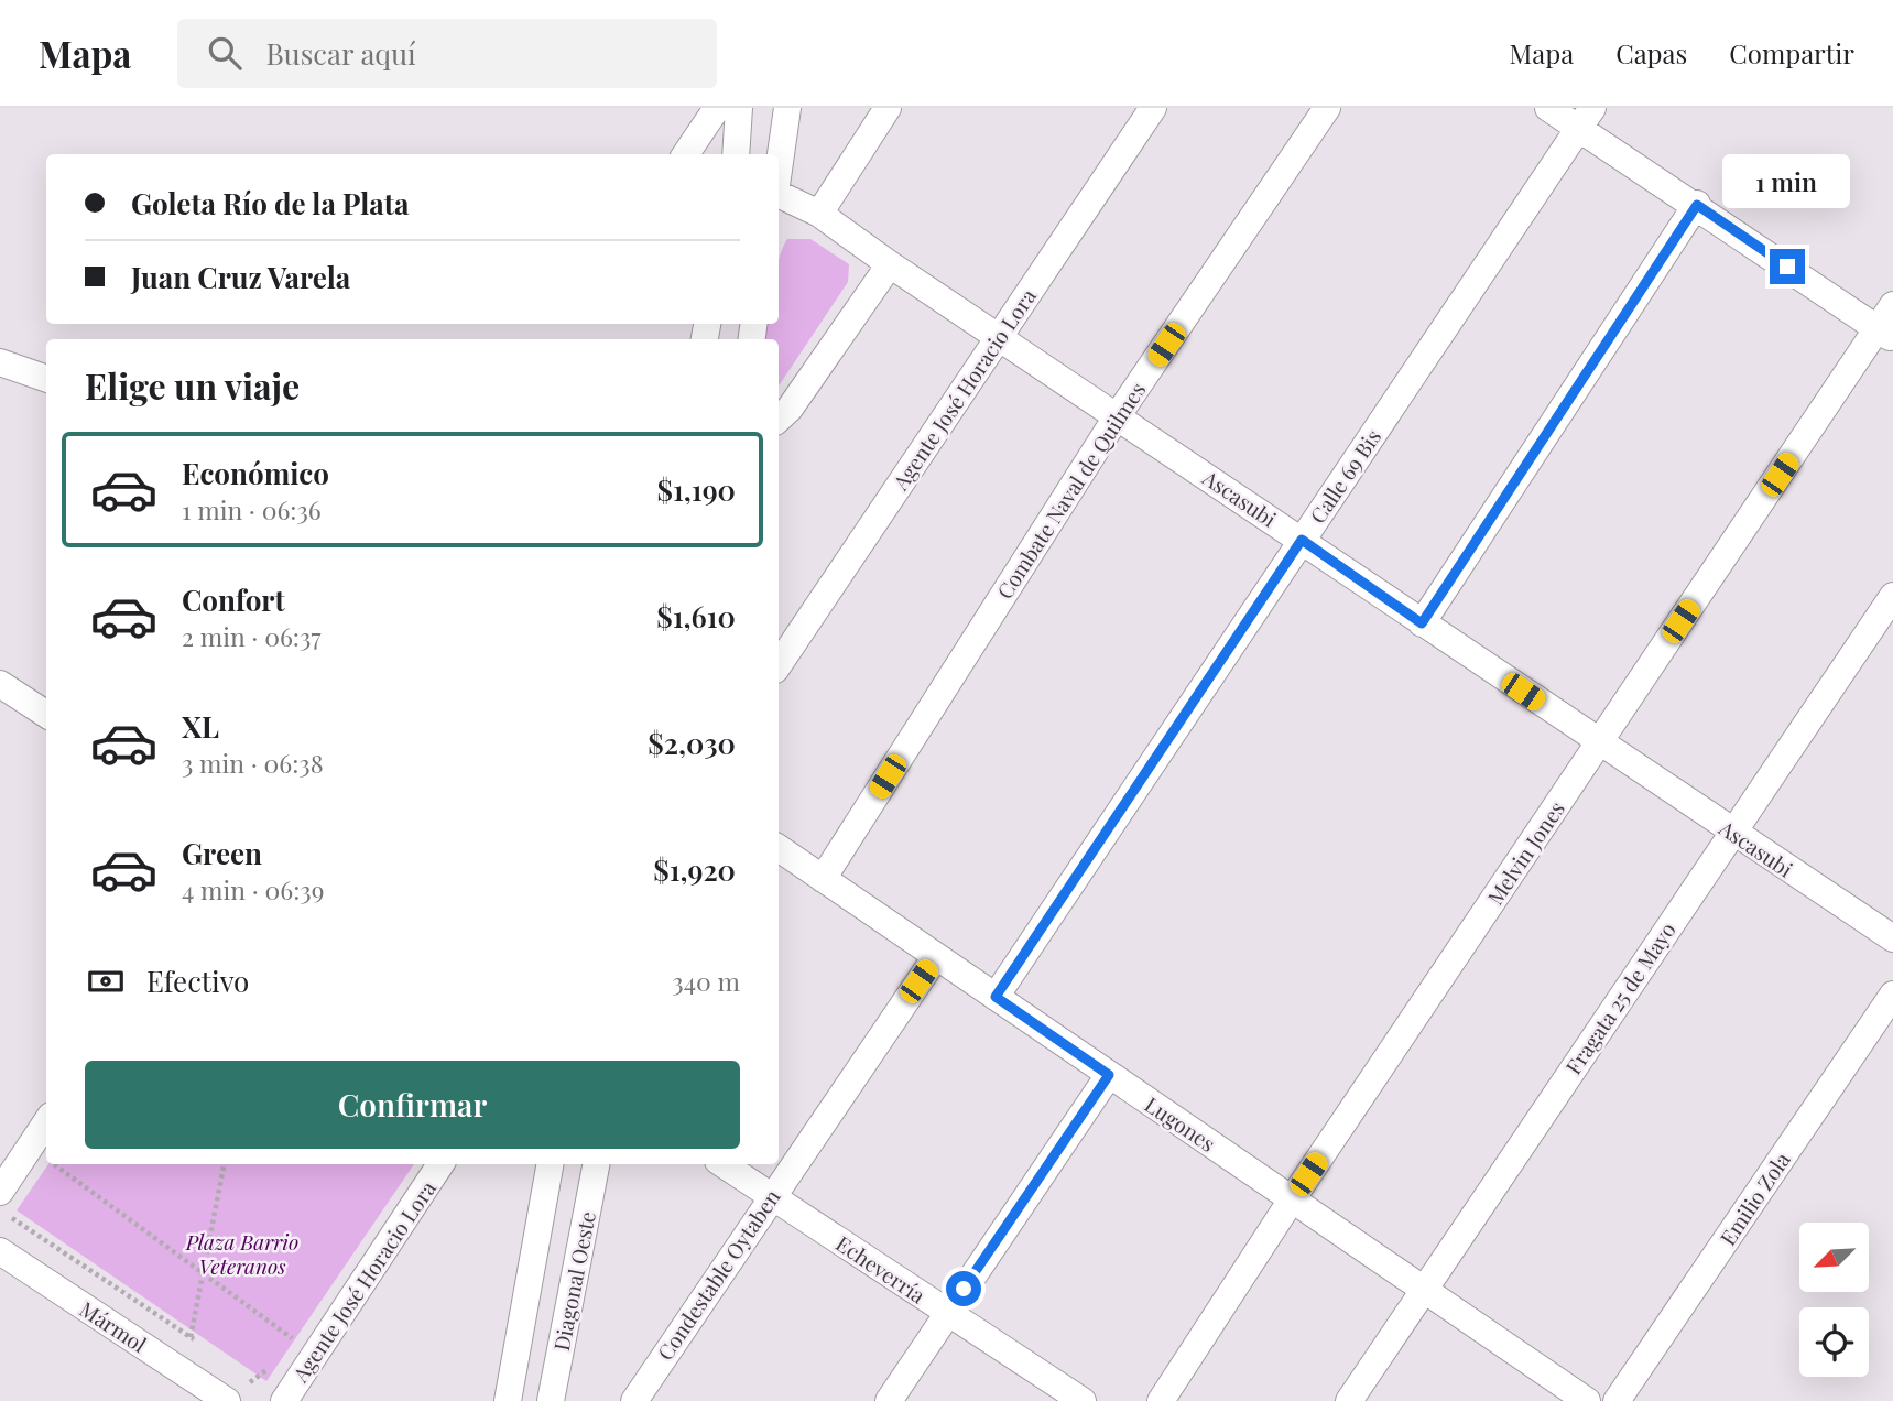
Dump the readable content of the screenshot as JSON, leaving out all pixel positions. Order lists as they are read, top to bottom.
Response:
{
  "streets": {
    "street": [
      "Agente José Horacio Lora",
      "Calle 69 Bis",
      "Combate Naval de Quilmes",
      "Ascasubi",
      "Melvin Jones",
      "Fragata 25 de Mayo",
      "Lugones",
      "Emilio Zola",
      "Echeverría",
      "Condestable Oytaben",
      "Diagonal Oeste",
      "Mármol"
    ]
  },
  "crossings": [
    ["Agente José Horacio Lora", "Ascasubi"],
    ["Calle 69 Bis", "Ascasubi"],
    ["Calle 69 Bis", "Lugones"],
    ["Combate Naval de Quilmes", "Ascasubi"],
    ["Combate Naval de Quilmes", "Lugones"],
    ["Ascasubi", "Melvin Jones"],
    ["Ascasubi", "Fragata 25 de Mayo"],
    ["Melvin Jones", "Lugones"],
    ["Fragata 25 de Mayo", "Lugones"],
    ["Lugones", "Condestable Oytaben"],
    ["Echeverría", "Condestable Oytaben"]
  ],
  "parks": ["Plaza Barrio Veteranos"],
  "north": "bottom left",
  "page": {
    "header": "Mapa",
    "search": "Buscar aquí",
    "nav": ["Mapa", "Capas", "Compartir"],
    "bubble": "1 min",
    "banner": ["Goleta Río de la Plata", "Juan Cruz Varela"],
    "heading": "Elige un viaje",
    "list": [
      {
        "name": "Económico",
        "note": "1 min · 06:36",
        "value": "$1,190"
      },
      {
        "name": "Confort",
        "note": "2 min · 06:37",
        "value": "$1,610"
      },
      {
        "name": "XL",
        "note": "3 min · 06:38",
        "value": "$2,030"
      },
      {
        "name": "Green",
        "note": "4 min · 06:39",
        "value": "$1,920"
      }
    ],
    "pay": ["Efectivo", "340 m"],
    "buttons": "Confirmar"
  }
}
